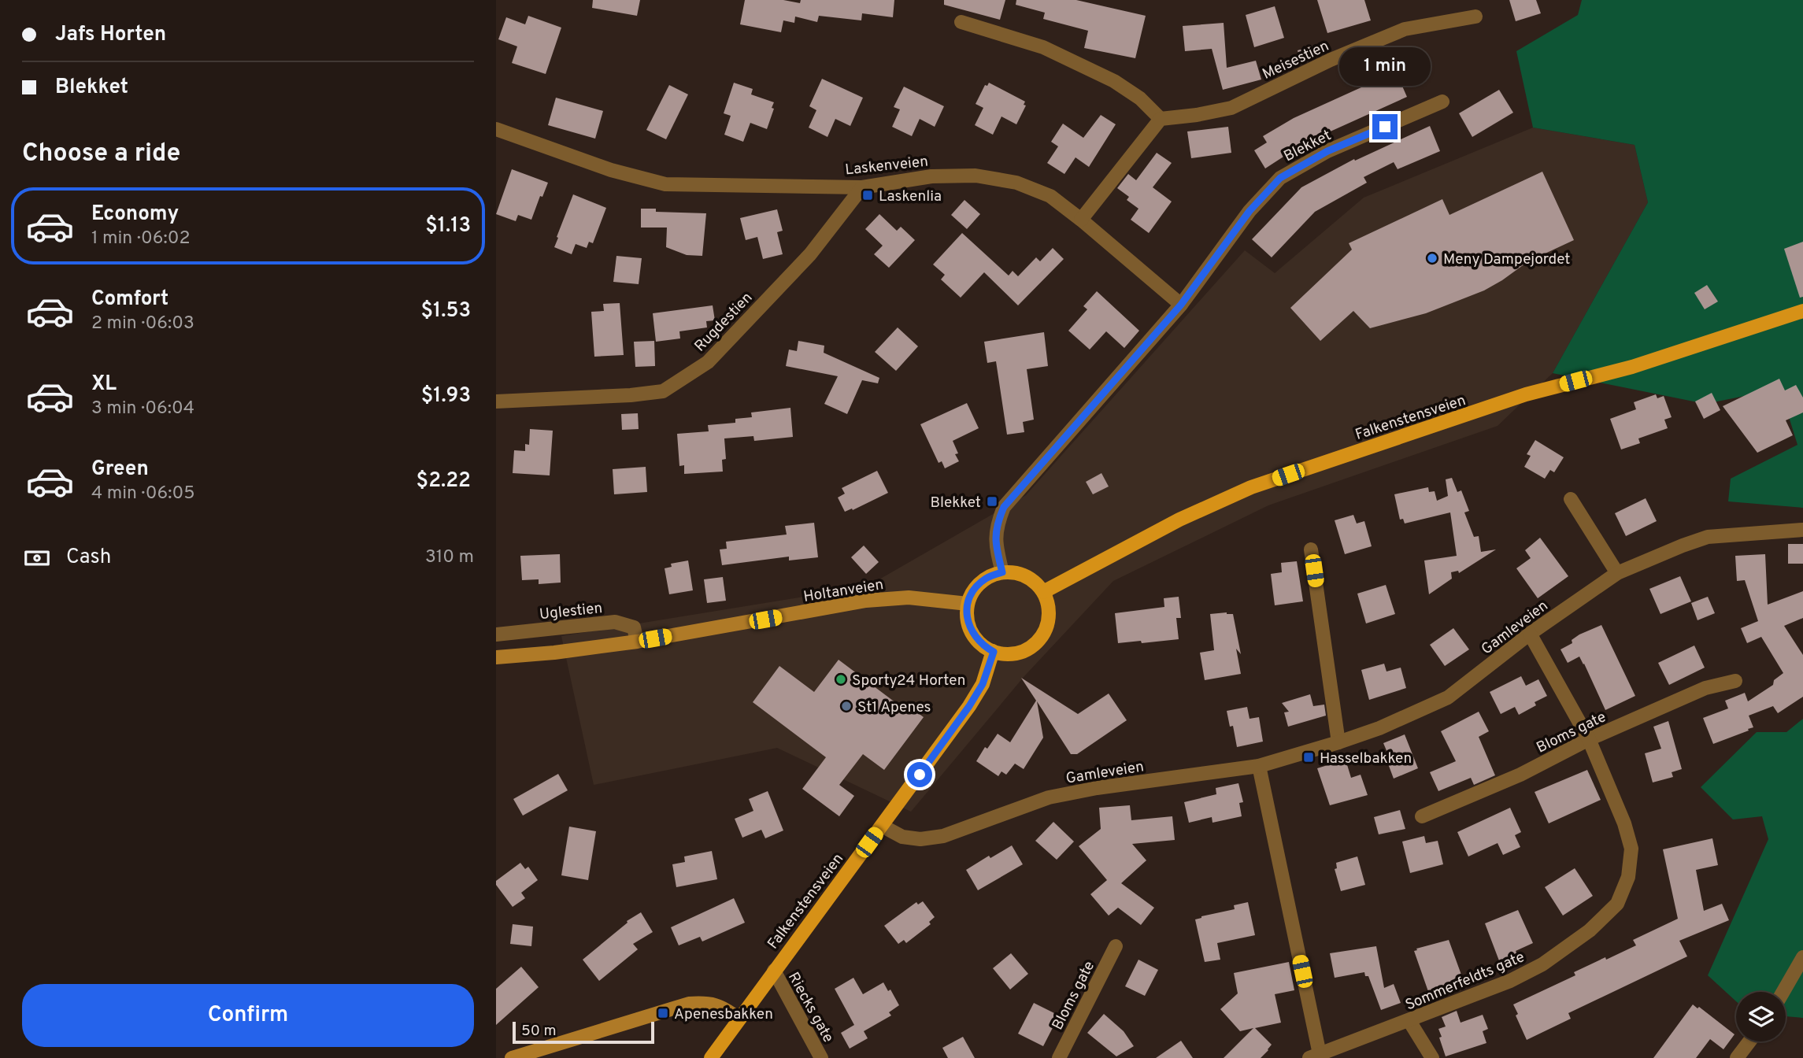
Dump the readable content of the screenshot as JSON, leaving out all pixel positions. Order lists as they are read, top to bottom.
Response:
{
  "streets": {
    "main road": ["Falkenstensveien", "Holtanveien"],
    "street": [
      "Meisestien",
      "Blekket",
      "Laskenveien",
      "Rugdestien",
      "Uglestien",
      "Gamleveien",
      "Bloms gate",
      "Sommerfeldts gate",
      "Riecks gate"
    ]
  },
  "crossings": [
    ["Blekket", "Laskenveien"],
    ["Blekket", "Falkenstensveien"],
    ["Blekket", "Holtanveien"],
    ["Laskenveien", "Rugdestien"],
    ["Falkenstensveien", "Holtanveien"],
    ["Falkenstensveien", "Gamleveien"],
    ["Falkenstensveien", "Riecks gate"],
    ["Holtanveien", "Uglestien"],
    ["Gamleveien", "Sommerfeldts gate"],
    ["Bloms gate", "Sommerfeldts gate"]
  ],
  "places": {
    "transit": [
      "Laskenlia",
      "Blekket",
      "Hasselbakken",
      "Apenesbakken"
    ],
    "other": ["Meny Dampejordet", "Sporty24 Horten", "St1 Apenes"]
  },
  "scale_bar": "50 m",
  "page": {
    "banner": ["Jafs Horten", "Blekket"],
    "bubble": "1 min",
    "heading": "Choose a ride",
    "list": [
      {
        "name": "Economy",
        "note": "1 min · 06:02",
        "value": "$1.13"
      },
      {
        "name": "Comfort",
        "note": "2 min · 06:03",
        "value": "$1.53"
      },
      {
        "name": "XL",
        "note": "3 min · 06:04",
        "value": "$1.93"
      },
      {
        "name": "Green",
        "note": "4 min · 06:05",
        "value": "$2.22"
      }
    ],
    "pay": ["Cash", "310 m"],
    "buttons": "Confirm",
    "scale": "50 m"
  }
}
